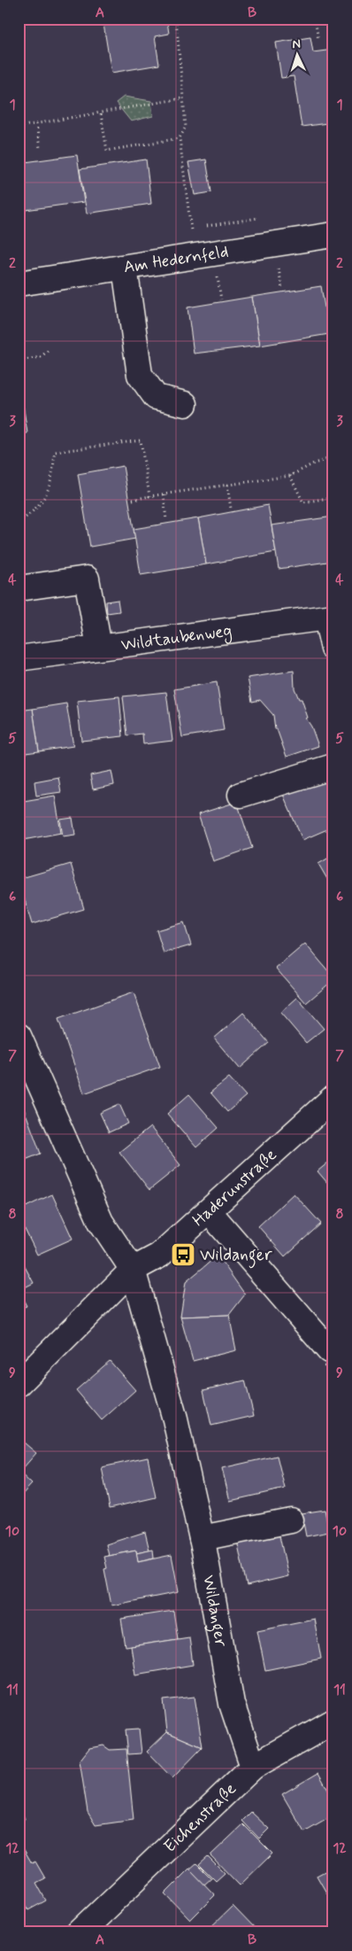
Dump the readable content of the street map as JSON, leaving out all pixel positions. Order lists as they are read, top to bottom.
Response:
{
  "streets": {
    "street": [
      "Am Hedernfeld",
      "Wildtaubenweg",
      "Haderunstraße",
      "Wildanger",
      "Eichenstraße"
    ]
  },
  "crossings": [
    ["Haderunstraße", "Wildanger"],
    ["Wildanger", "Eichenstraße"]
  ],
  "places": {
    "bus stop": ["Wildanger"]
  },
  "north": "top",
  "grid": {
    "columns": ["A", "B"],
    "rows": [
      "1",
      "2",
      "3",
      "4",
      "5",
      "6",
      "7",
      "8",
      "9",
      "10",
      "11",
      "12"
    ]
  }
}
